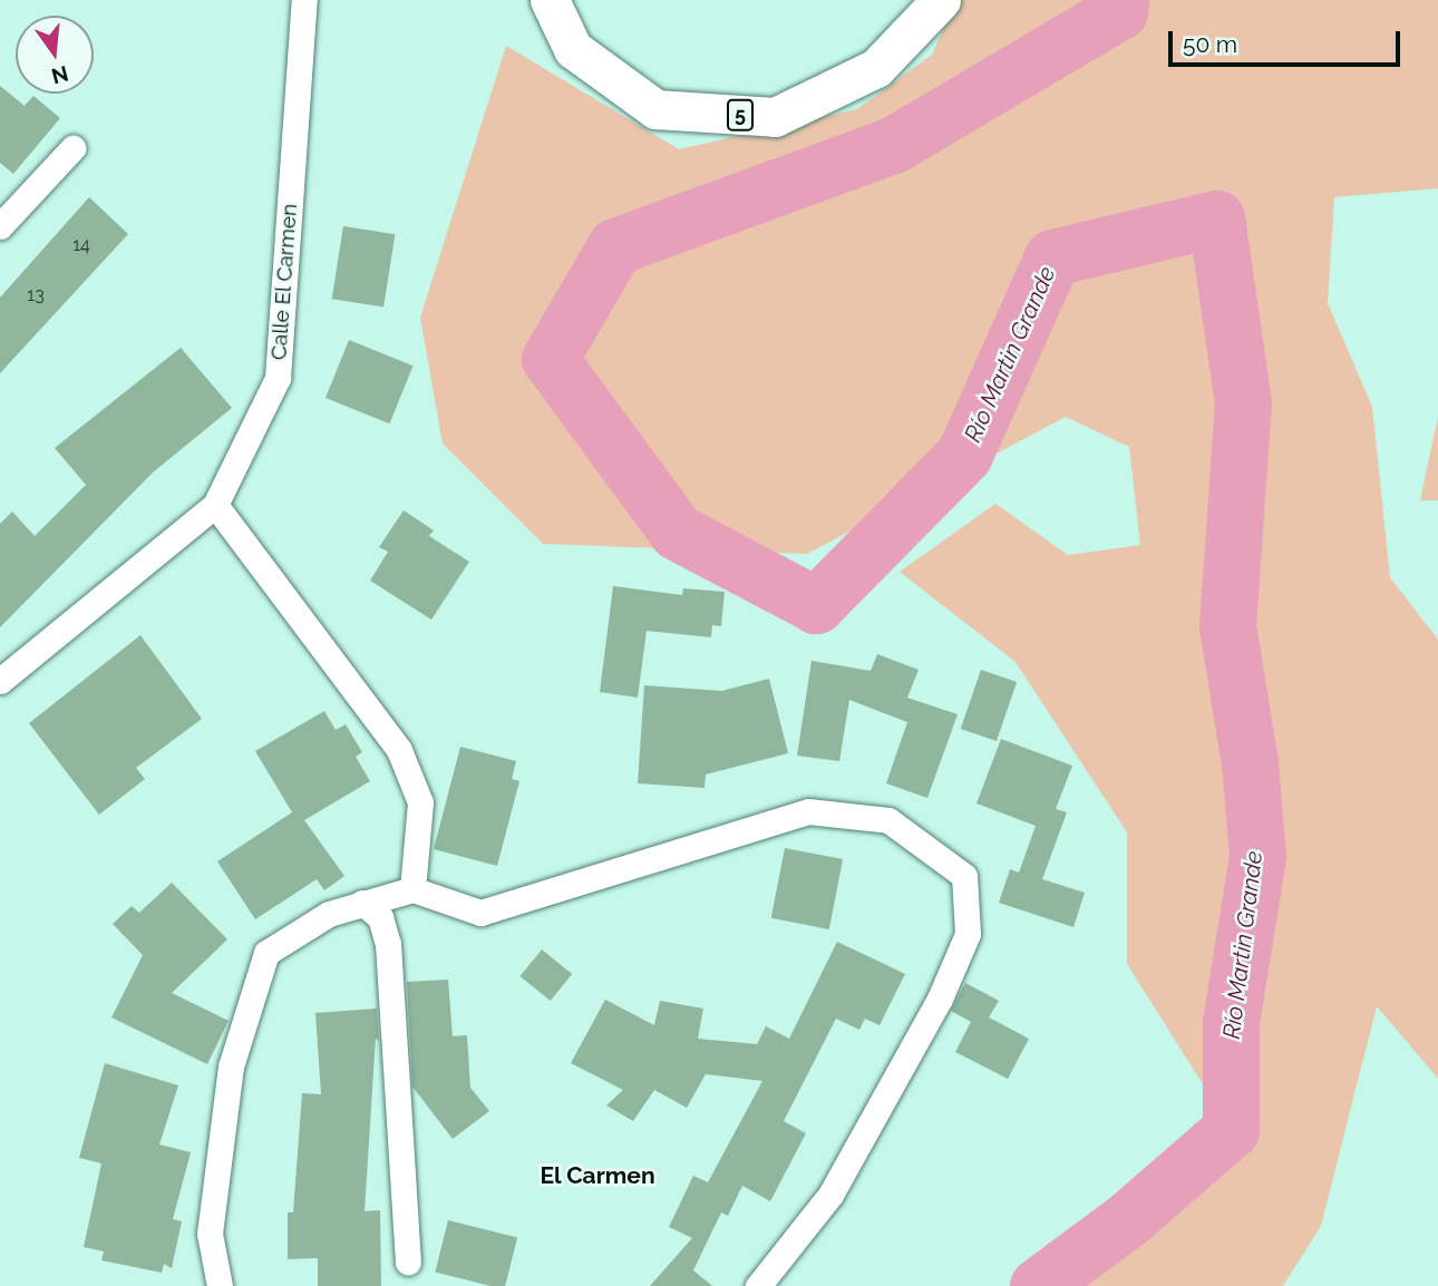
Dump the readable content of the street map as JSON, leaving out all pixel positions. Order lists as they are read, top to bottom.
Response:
{
  "streets": {
    "main road": ["5"],
    "street": ["Calle El Carmen"]
  },
  "districts": ["El Carmen"],
  "water": ["Río Martin Grande"],
  "house_numbers": ["14", "13"],
  "scale_bar": "50 m",
  "north": "bottom"
}
